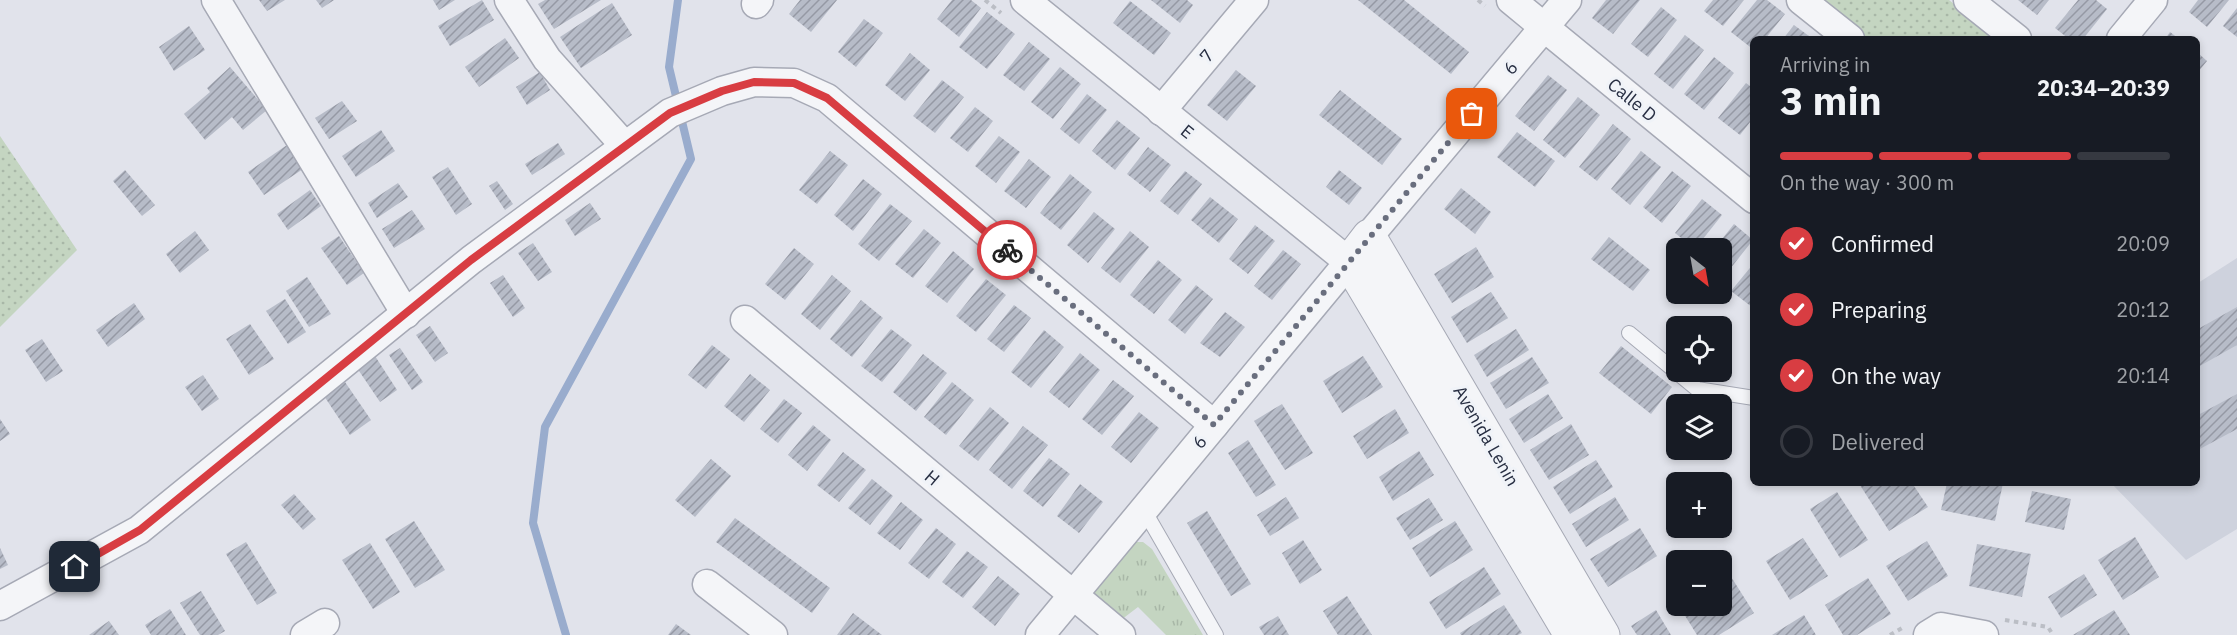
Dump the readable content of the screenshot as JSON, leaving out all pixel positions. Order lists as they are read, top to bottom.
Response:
{
  "streets": {
    "street": [
      "7",
      "6",
      "Calle D",
      "E",
      "Avenida Lenin",
      "H"
    ]
  },
  "crossings": [
    ["7", "E"],
    ["6", "Calle D"],
    ["6", "E"],
    ["6", "Avenida Lenin"],
    ["6", "H"],
    ["E", "Avenida Lenin"]
  ],
  "north": "bottom right",
  "page": {
    "heading": ["3 min", "Arriving in", "20:34–20:39"],
    "bar": "On the way · 300 m",
    "list": [
      ["Confirmed", "20:09"],
      ["Preparing", "20:12"],
      ["On the way", "20:14"],
      "Delivered"
    ],
    "map_buttons": ["+", "−"]
  }
}
